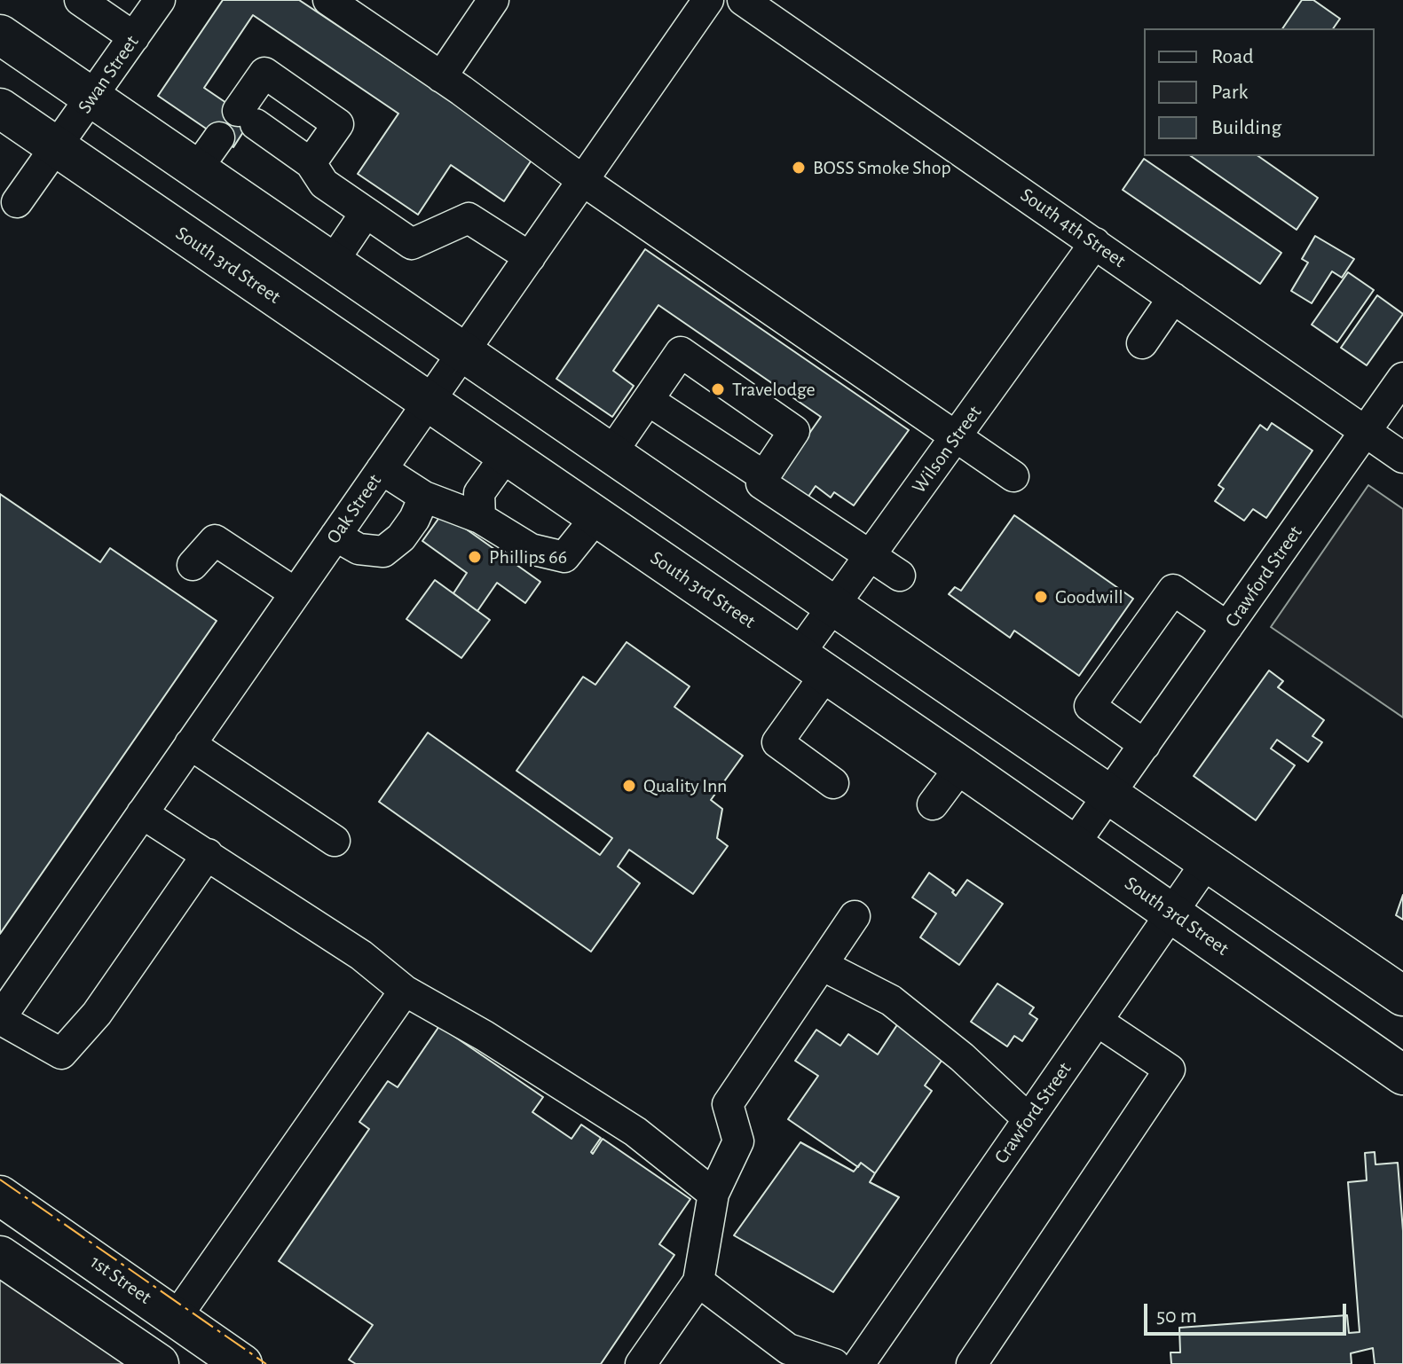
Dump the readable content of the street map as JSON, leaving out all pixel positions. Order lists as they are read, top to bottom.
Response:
{
  "streets": {
    "main road": ["South 3rd Street", "1st Street"],
    "street": [
      "Swan Street",
      "South 4th Street",
      "Wilson Street",
      "Oak Street",
      "Crawford Street"
    ]
  },
  "crossings": [
    ["Swan Street", "South 3rd Street"],
    ["South 4th Street", "Wilson Street"],
    ["South 4th Street", "Crawford Street"],
    ["South 3rd Street", "Wilson Street"],
    ["South 3rd Street", "Oak Street"],
    ["South 3rd Street", "Crawford Street"]
  ],
  "places": [
    "BOSS Smoke Shop",
    "Travelodge",
    "Phillips 66",
    "Goodwill",
    "Quality Inn"
  ],
  "legend": ["Road", "Park", "Building"],
  "scale_bar": "50 m"
}
